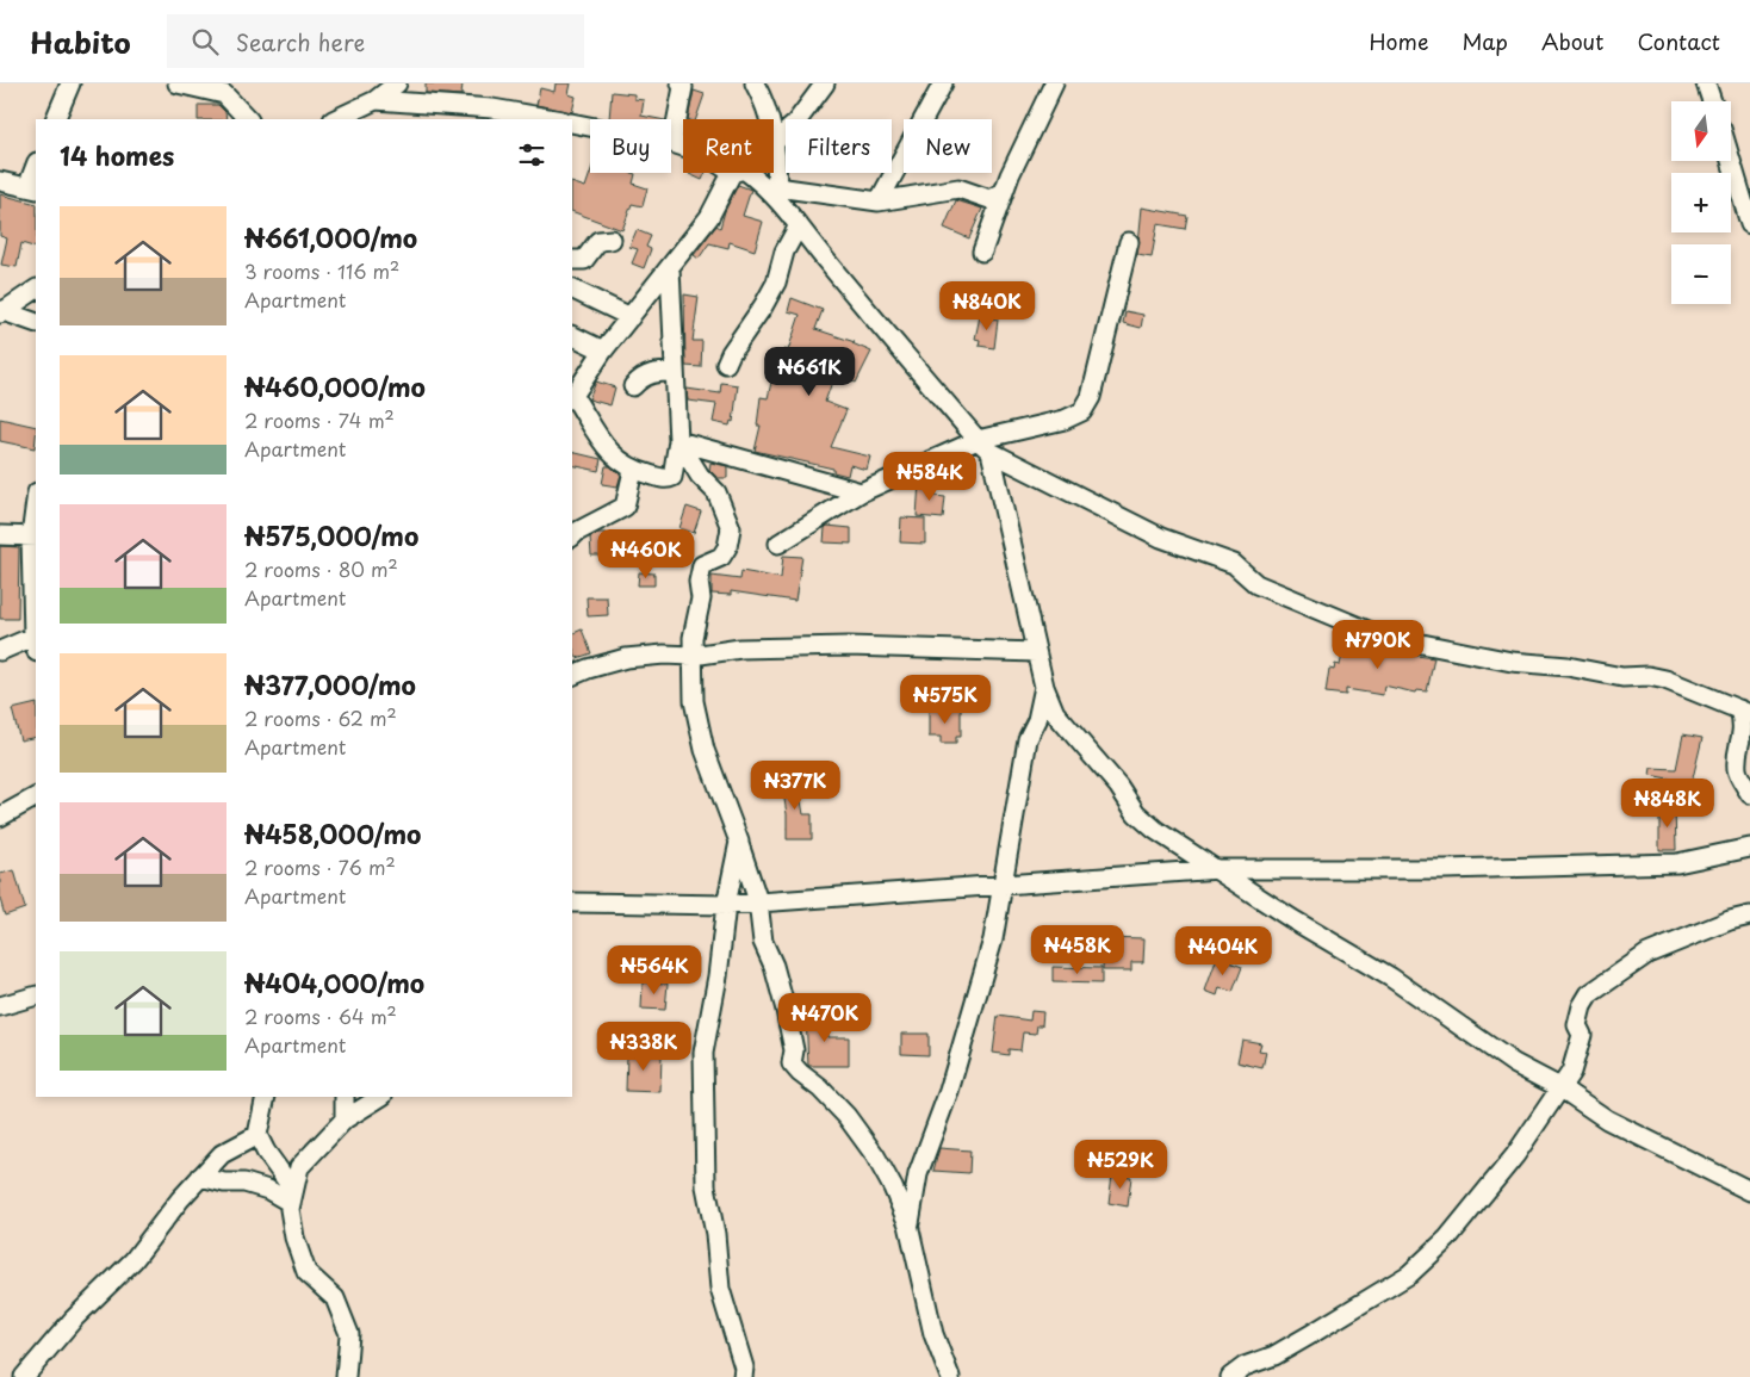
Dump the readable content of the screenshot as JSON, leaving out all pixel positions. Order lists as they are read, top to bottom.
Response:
{
  "north": "bottom",
  "page": {
    "header": "Habito",
    "search": "Search here",
    "nav": [
      "Home",
      "Map",
      "About",
      "Contact"
    ],
    "map_buttons": ["+", "−"],
    "chip": [
      "Buy",
      "Rent",
      "Filters",
      "New"
    ],
    "heading": "14 homes",
    "list": [
      {
        "name": "₦661,000/mo",
        "note": "3 rooms · 116 m² · Apartment"
      },
      {
        "name": "₦460,000/mo",
        "note": "2 rooms · 74 m² · Apartment"
      },
      {
        "name": "₦575,000/mo",
        "note": "2 rooms · 80 m² · Apartment"
      },
      {
        "name": "₦377,000/mo",
        "note": "2 rooms · 62 m² · Apartment"
      },
      {
        "name": "₦458,000/mo",
        "note": "2 rooms · 76 m² · Apartment"
      },
      {
        "name": "₦404,000/mo",
        "note": "2 rooms · 64 m² · Apartment"
      }
    ],
    "price": [
      "₦840K",
      "₦661K",
      "₦584K",
      "₦460K",
      "₦790K",
      "₦575K",
      "₦377K",
      "₦848K",
      "₦458K",
      "₦404K",
      "₦564K",
      "₦470K",
      "₦338K",
      "₦529K"
    ]
  }
}
